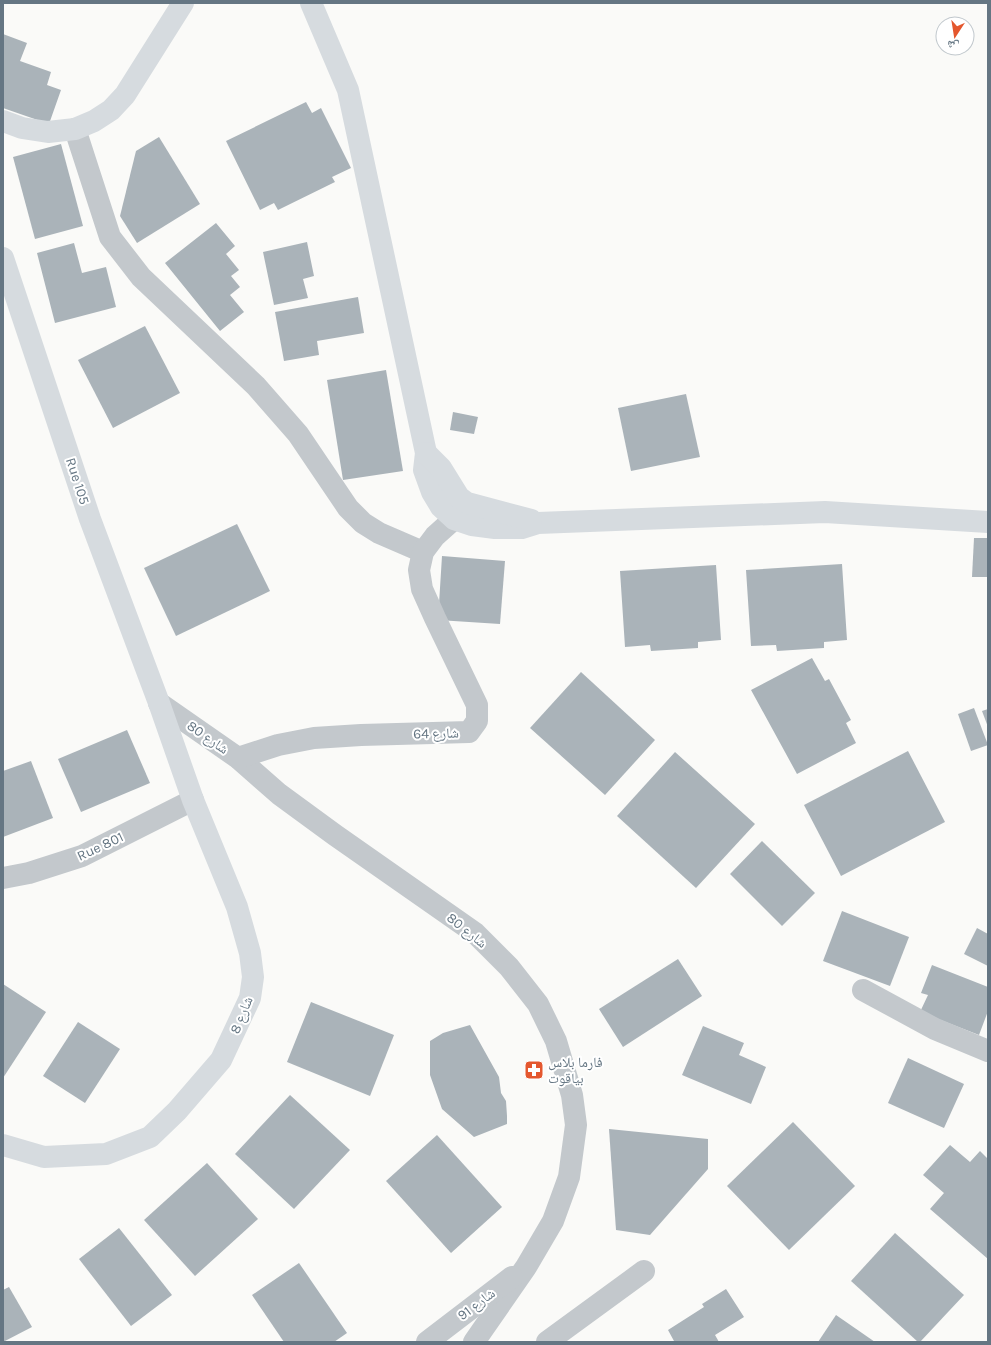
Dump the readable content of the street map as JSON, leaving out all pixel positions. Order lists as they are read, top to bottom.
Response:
{
  "streets": {
    "street": [
      "Rue 105",
      "شارع 64",
      "شارع 80",
      "Rue 801",
      "شارع 8",
      "شارع 91"
    ]
  },
  "crossings": [
    ["Rue 105", "شارع 80"],
    ["Rue 105", "شارع 8"],
    ["شارع 64", "شارع 80"],
    ["شارع 80", "شارع 8"],
    ["شارع 80", "شارع 91"],
    ["Rue 801", "شارع 8"]
  ],
  "places": {
    "pharmacy": ["فارما بلاس بياقوت"]
  },
  "north": "bottom"
}
